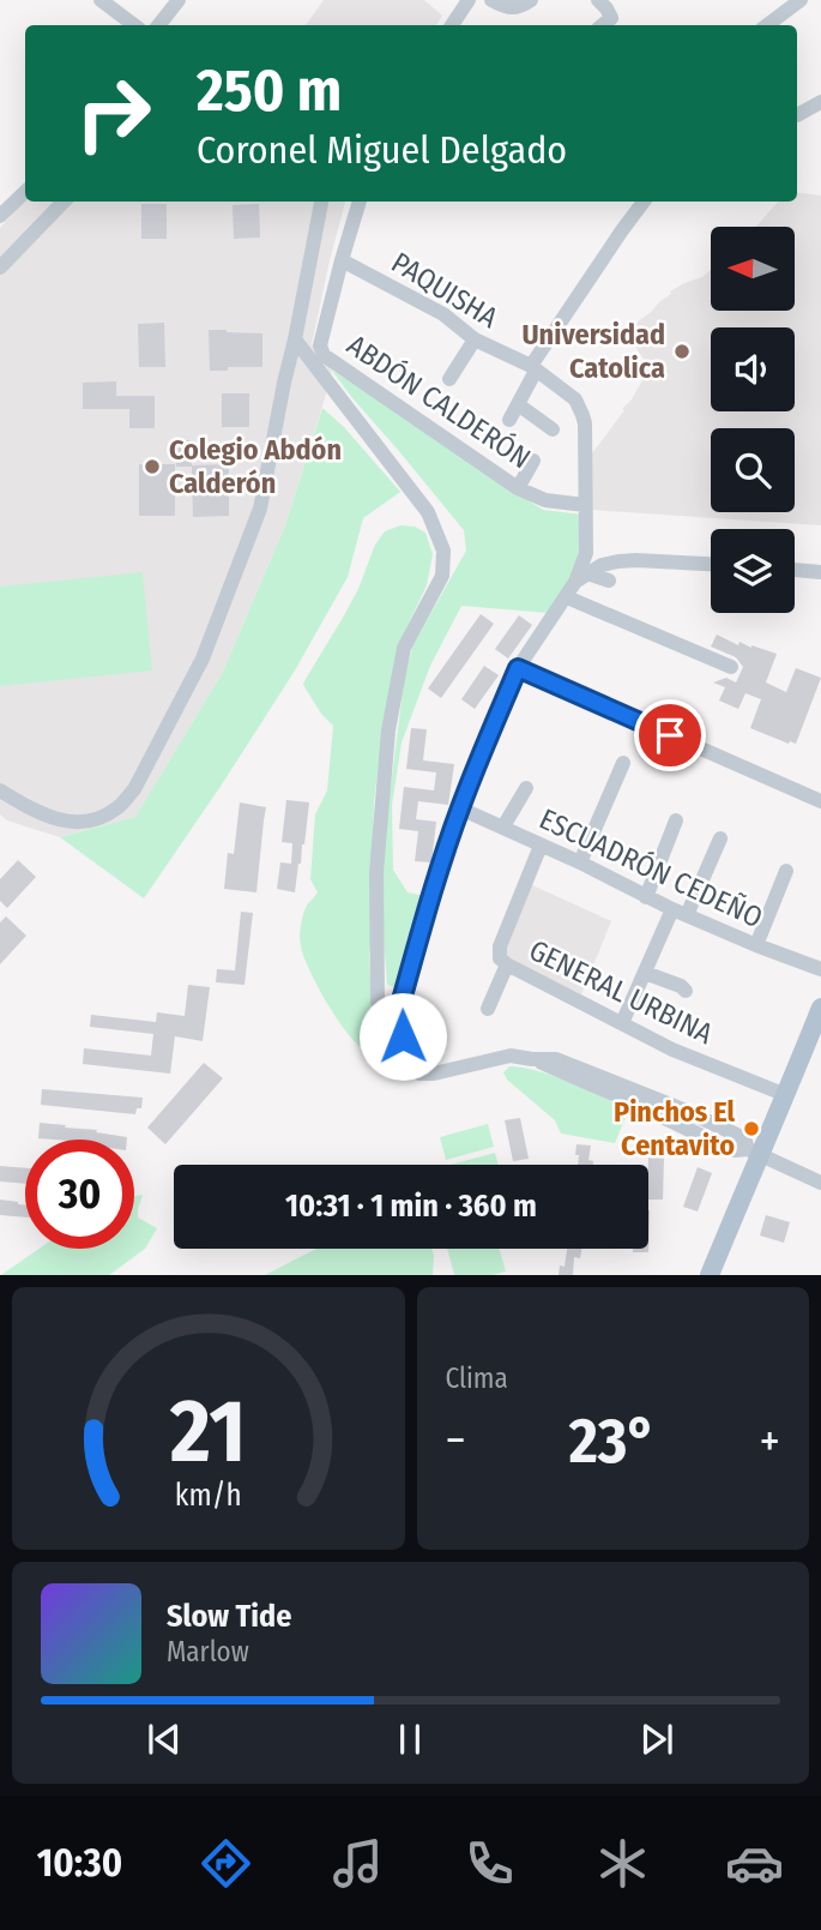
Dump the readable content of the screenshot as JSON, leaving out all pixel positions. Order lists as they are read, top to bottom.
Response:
{
  "streets": {
    "street": [
      "PAQUISHA",
      "ABDÓN CALDERÓN",
      "ESCUADRÓN CEDEÑO",
      "GENERAL URBINA"
    ]
  },
  "crossings": [
    ["PAQUISHA", "ABDÓN CALDERÓN"],
    ["ESCUADRÓN CEDEÑO", "GENERAL URBINA"]
  ],
  "places": ["Universidad Catolica", "Colegio Abdón Calderón", "Pinchos El Centavito"],
  "north": "left",
  "page": {
    "turn": ["250 m", "Coronel Miguel Delgado"],
    "limit": "30",
    "trip": "10:31 · 1 min · 360 m",
    "tile": "Clima",
    "heat": ["−", "23°", "+"],
    "song": ["Slow Tide", "Marlow"],
    "tabs": "10:30",
    "gauge": ["21", "km/h"]
  }
}
